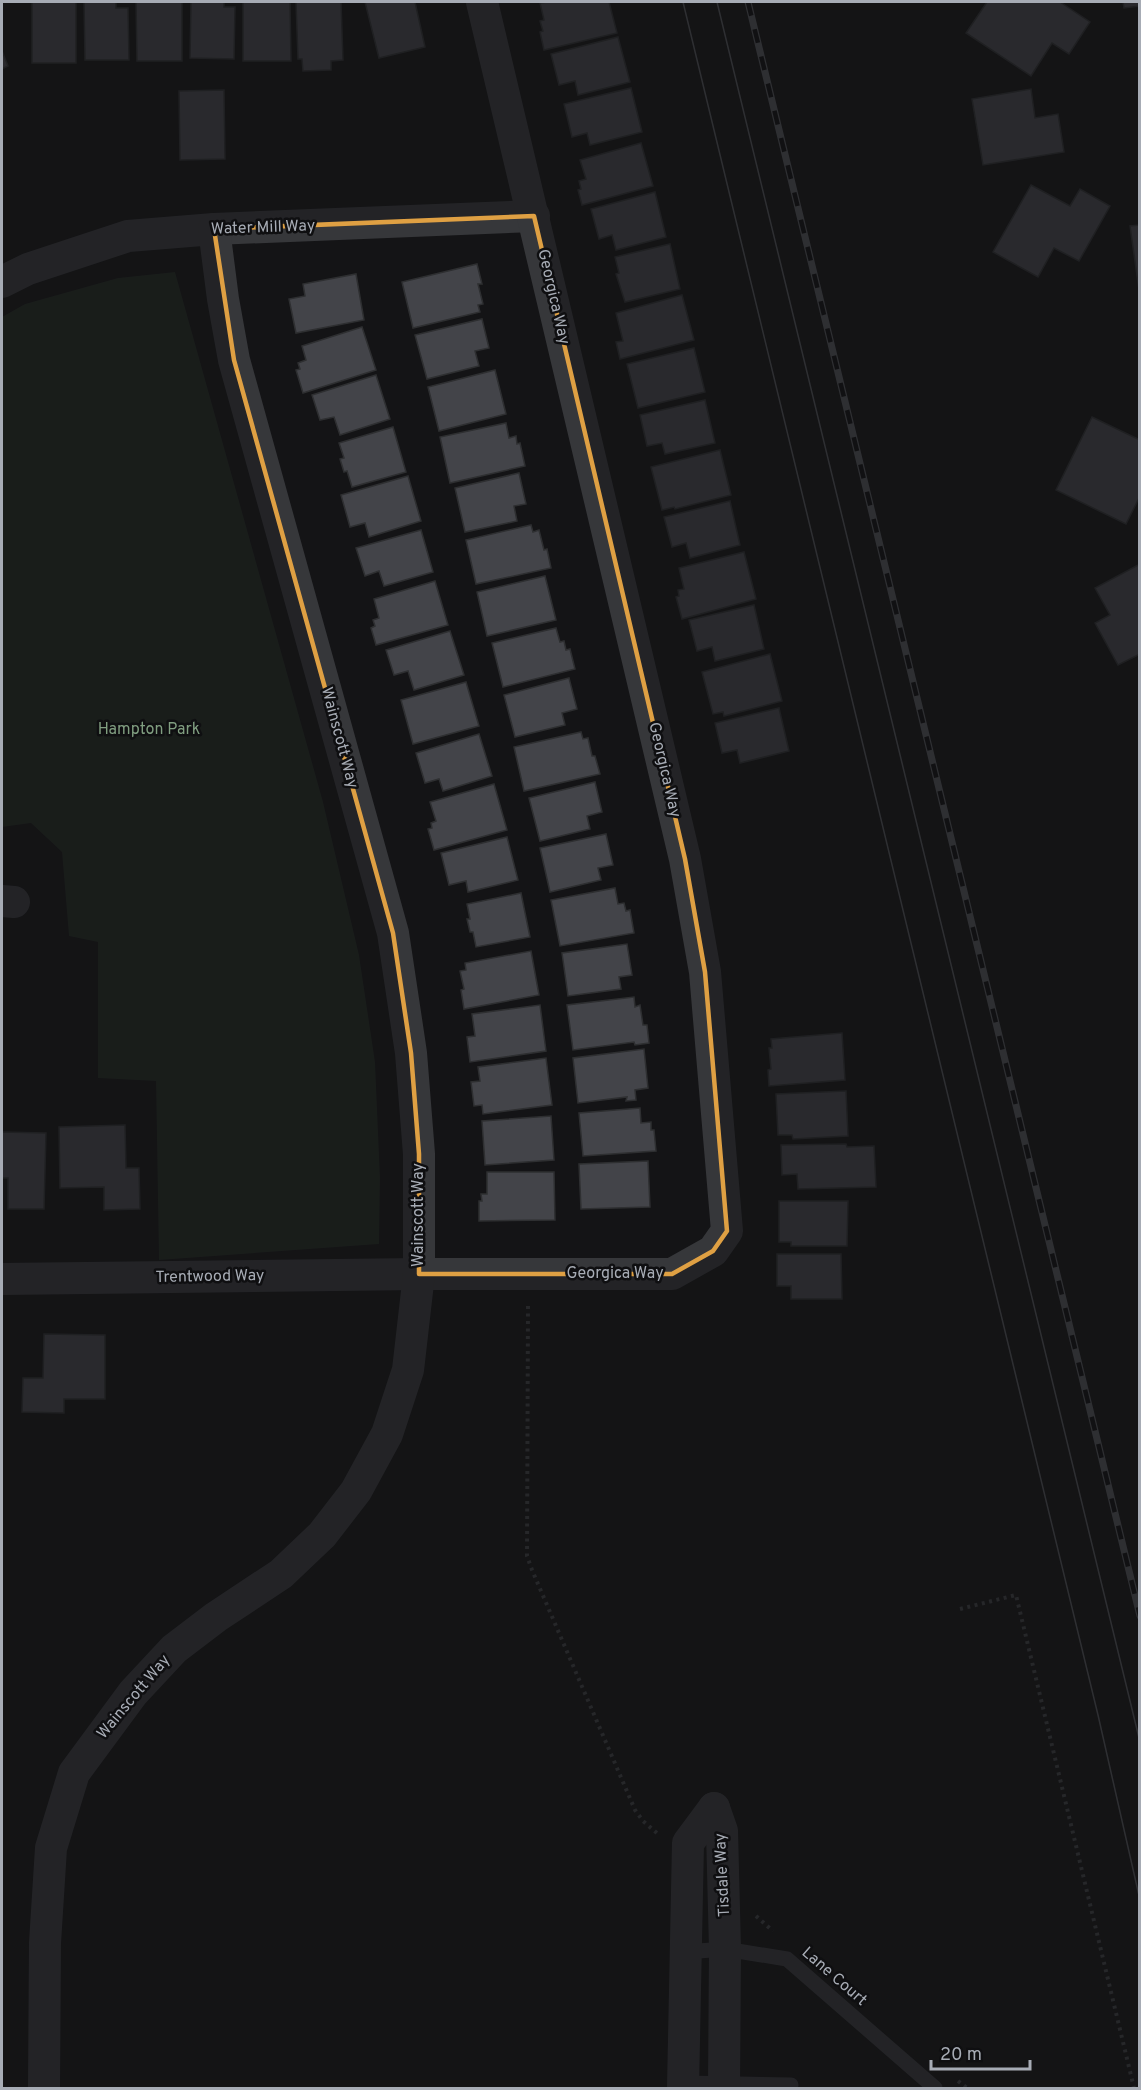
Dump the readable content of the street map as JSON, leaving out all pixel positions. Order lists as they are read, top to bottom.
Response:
{
  "streets": {
    "street": [
      "Water Mill Way",
      "Georgica Way",
      "Wainscott Way",
      "Trentwood Way",
      "Tisdale Way"
    ],
    "lane": ["Lane Court"]
  },
  "crossings": [
    ["Water Mill Way", "Georgica Way"],
    ["Water Mill Way", "Wainscott Way"],
    ["Georgica Way", "Wainscott Way"],
    ["Georgica Way", "Trentwood Way"],
    ["Wainscott Way", "Trentwood Way"],
    ["Tisdale Way", "Lane Court"]
  ],
  "parks": ["Hampton Park"],
  "scale_bar": "20 m"
}
